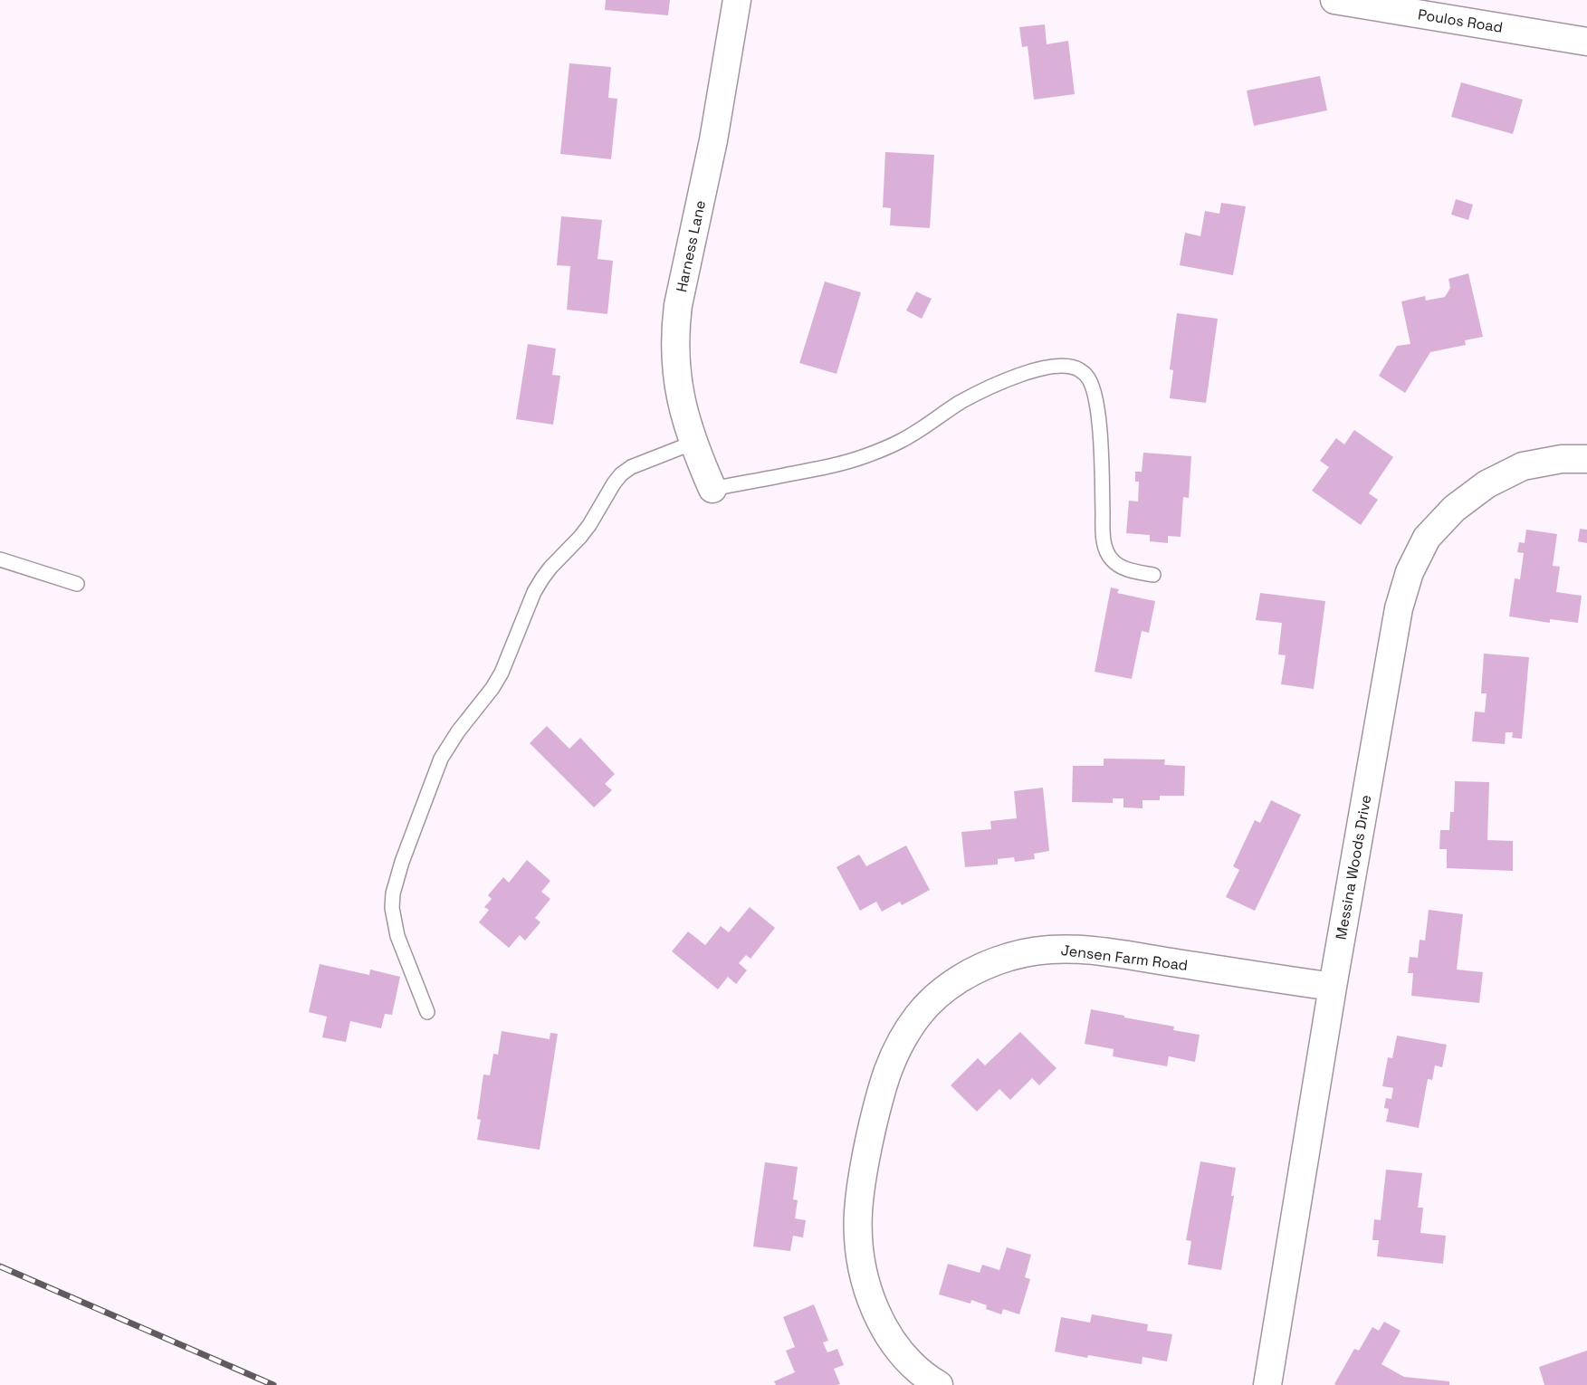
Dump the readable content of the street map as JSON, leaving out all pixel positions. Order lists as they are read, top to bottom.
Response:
{
  "streets": {
    "street": [
      "Poulos Road",
      "Harness Lane",
      "Messina Woods Drive",
      "Jensen Farm Road"
    ]
  },
  "crossings": [
    ["Messina Woods Drive", "Jensen Farm Road"]
  ]
}
